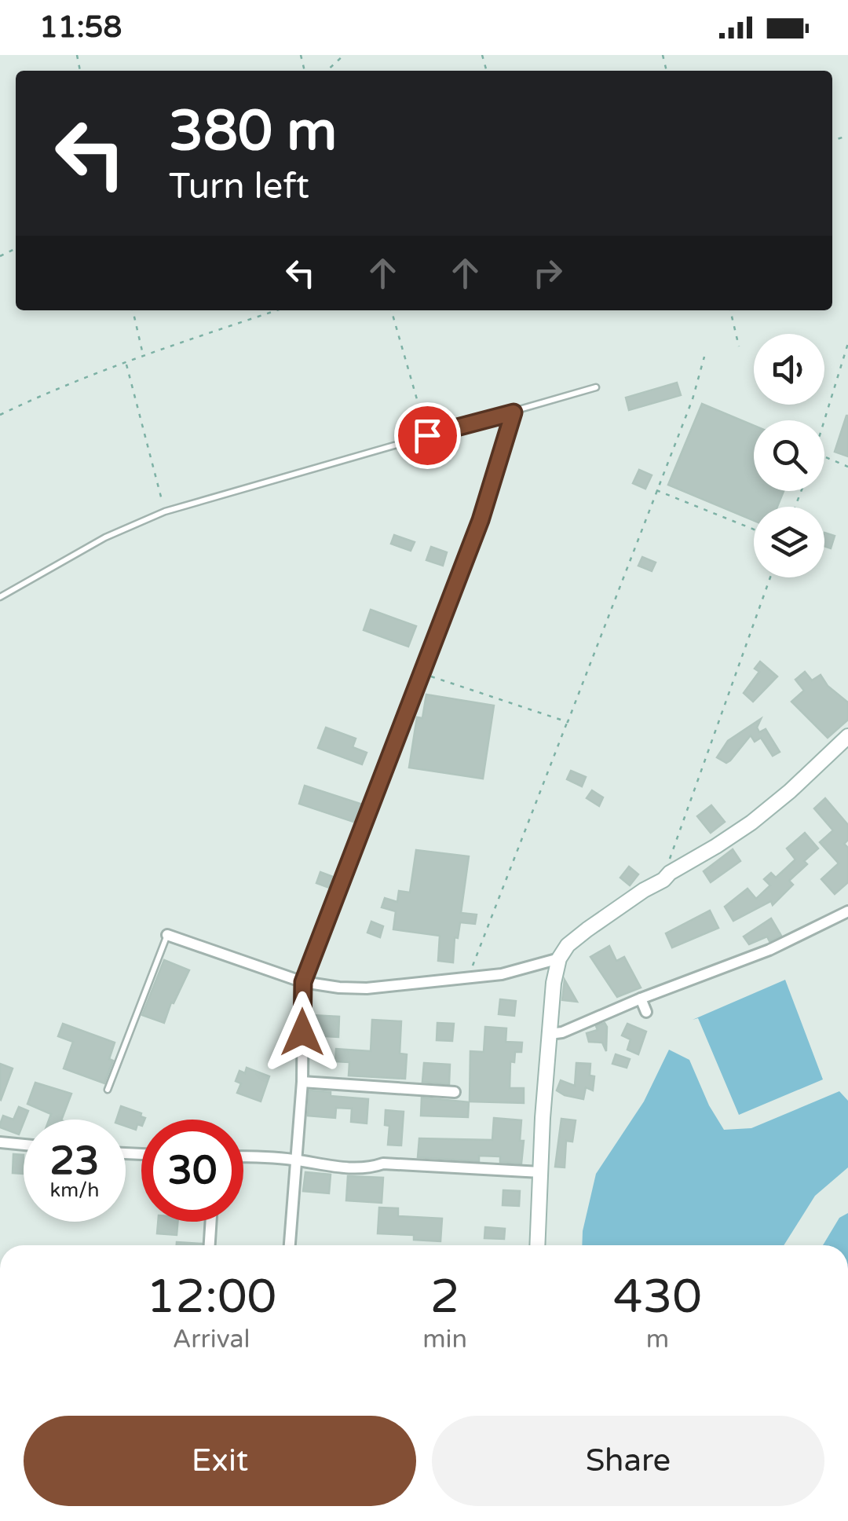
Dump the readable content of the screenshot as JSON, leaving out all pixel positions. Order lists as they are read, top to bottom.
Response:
{
  "page": {
    "status": "11:58",
    "turn": ["380 m", "Turn left"],
    "speed": "23 km/h",
    "limit": "30",
    "eta": [
      "12:00",
      "Arrival",
      "2",
      "min",
      "430",
      "m"
    ],
    "buttons": ["Exit", "Share"]
  }
}
